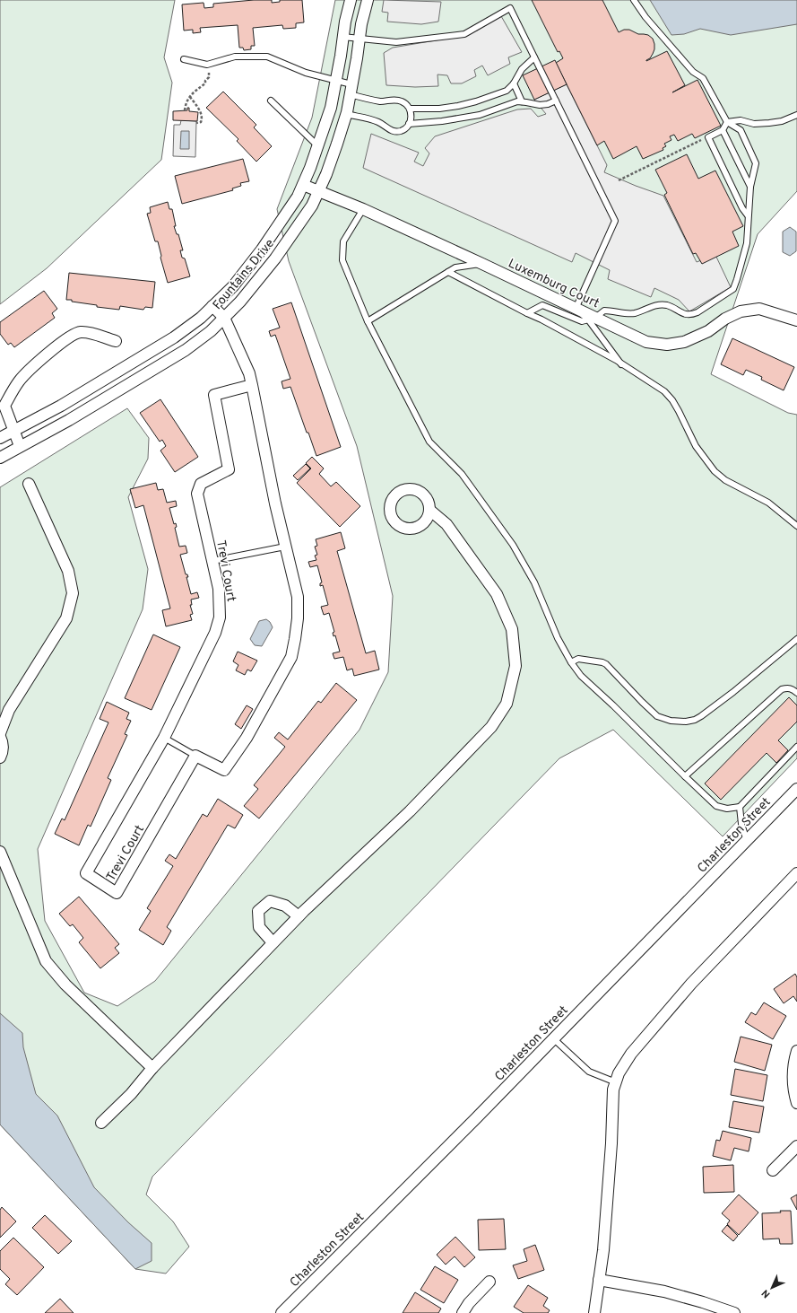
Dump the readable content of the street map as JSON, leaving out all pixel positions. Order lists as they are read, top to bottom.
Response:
{
  "streets": {
    "street": [
      "Fountains Drive",
      "Luxemburg Court",
      "Trevi Court",
      "Charleston Street"
    ]
  },
  "crossings": [
    ["Fountains Drive", "Luxemburg Court"]
  ],
  "north": "bottom left"
}
